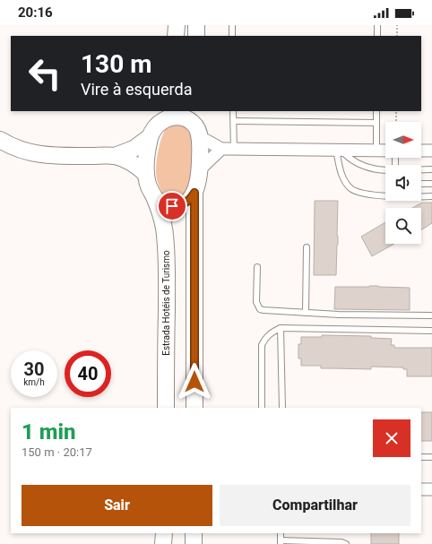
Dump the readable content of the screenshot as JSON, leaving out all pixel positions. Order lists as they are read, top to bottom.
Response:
{
  "streets": {
    "main road": ["Estrada Hotéis de Turismo"]
  },
  "north": "right",
  "page": {
    "status": "20:16",
    "turn": ["130 m", "Vire à esquerda"],
    "speed": "30 km/h",
    "limit": "40",
    "heading": ["1 min", "150 m · 20:17"],
    "buttons": ["Sair", "Compartilhar"]
  }
}
